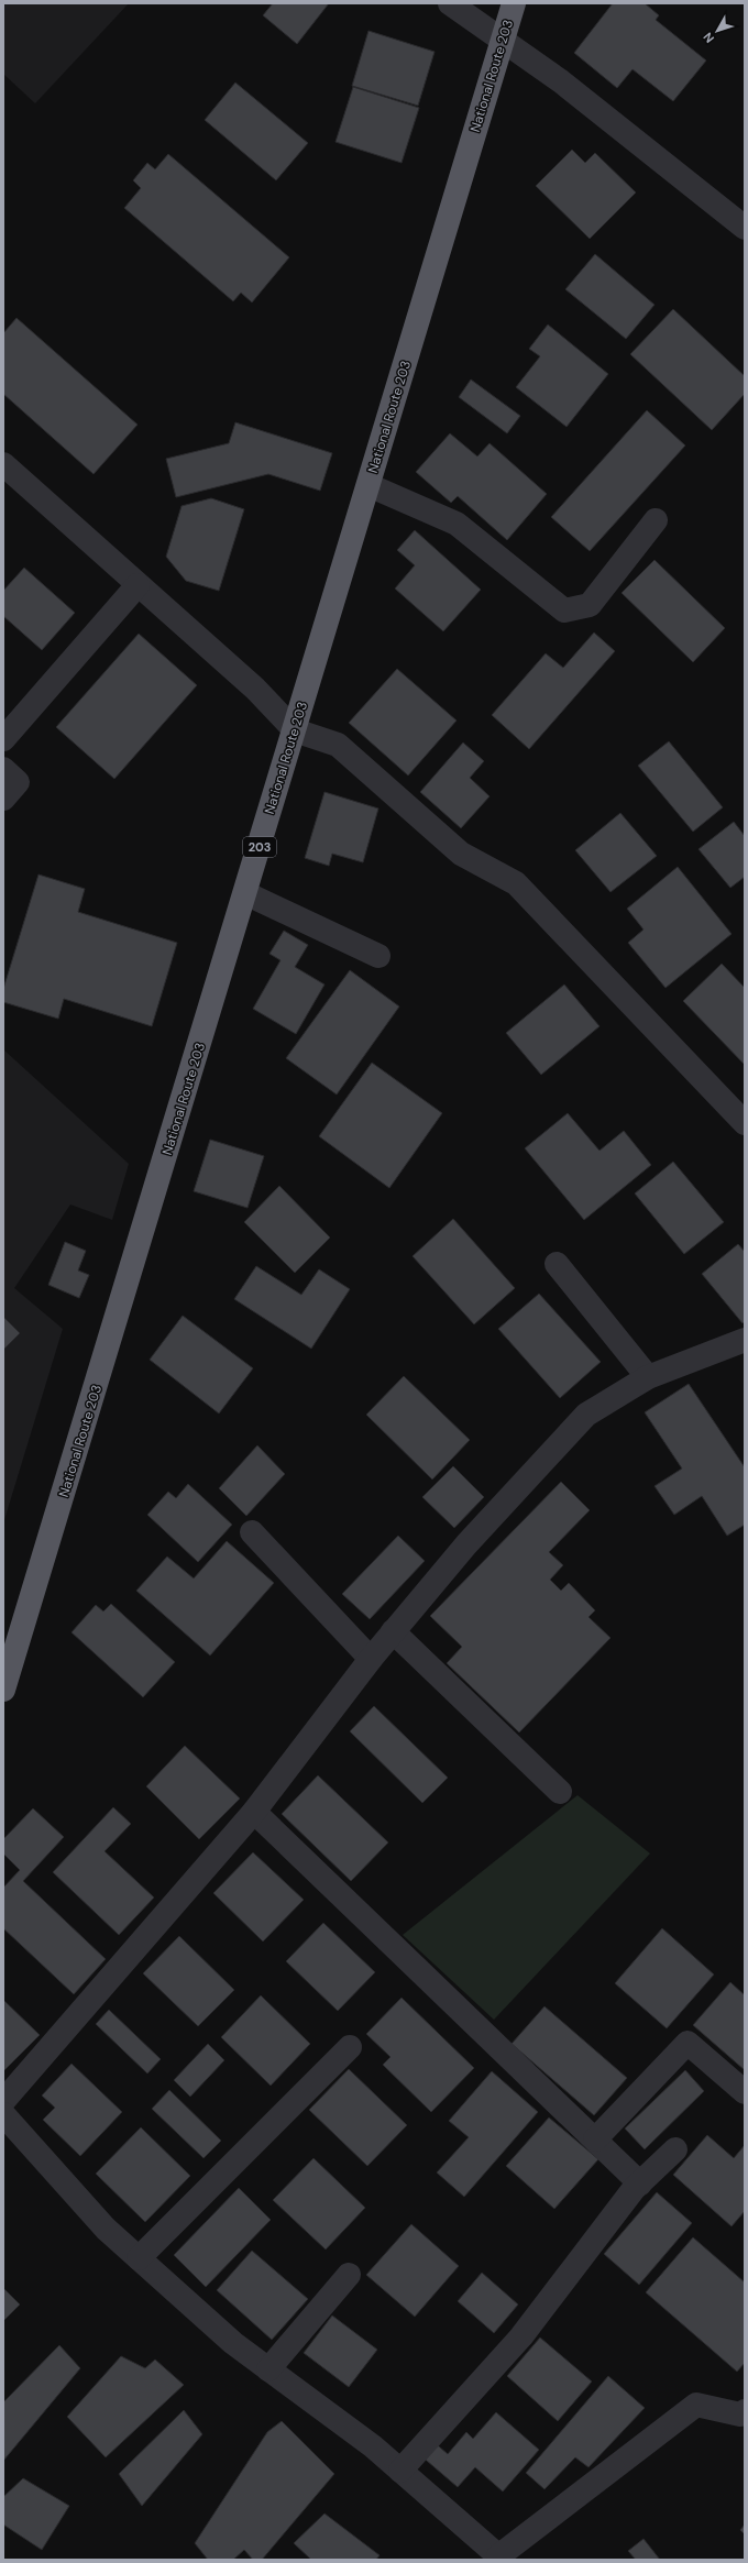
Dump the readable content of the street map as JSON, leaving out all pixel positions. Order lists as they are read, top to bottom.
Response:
{
  "streets": {
    "highway": ["National Route 203", "203"]
  },
  "north": "bottom left"
}
